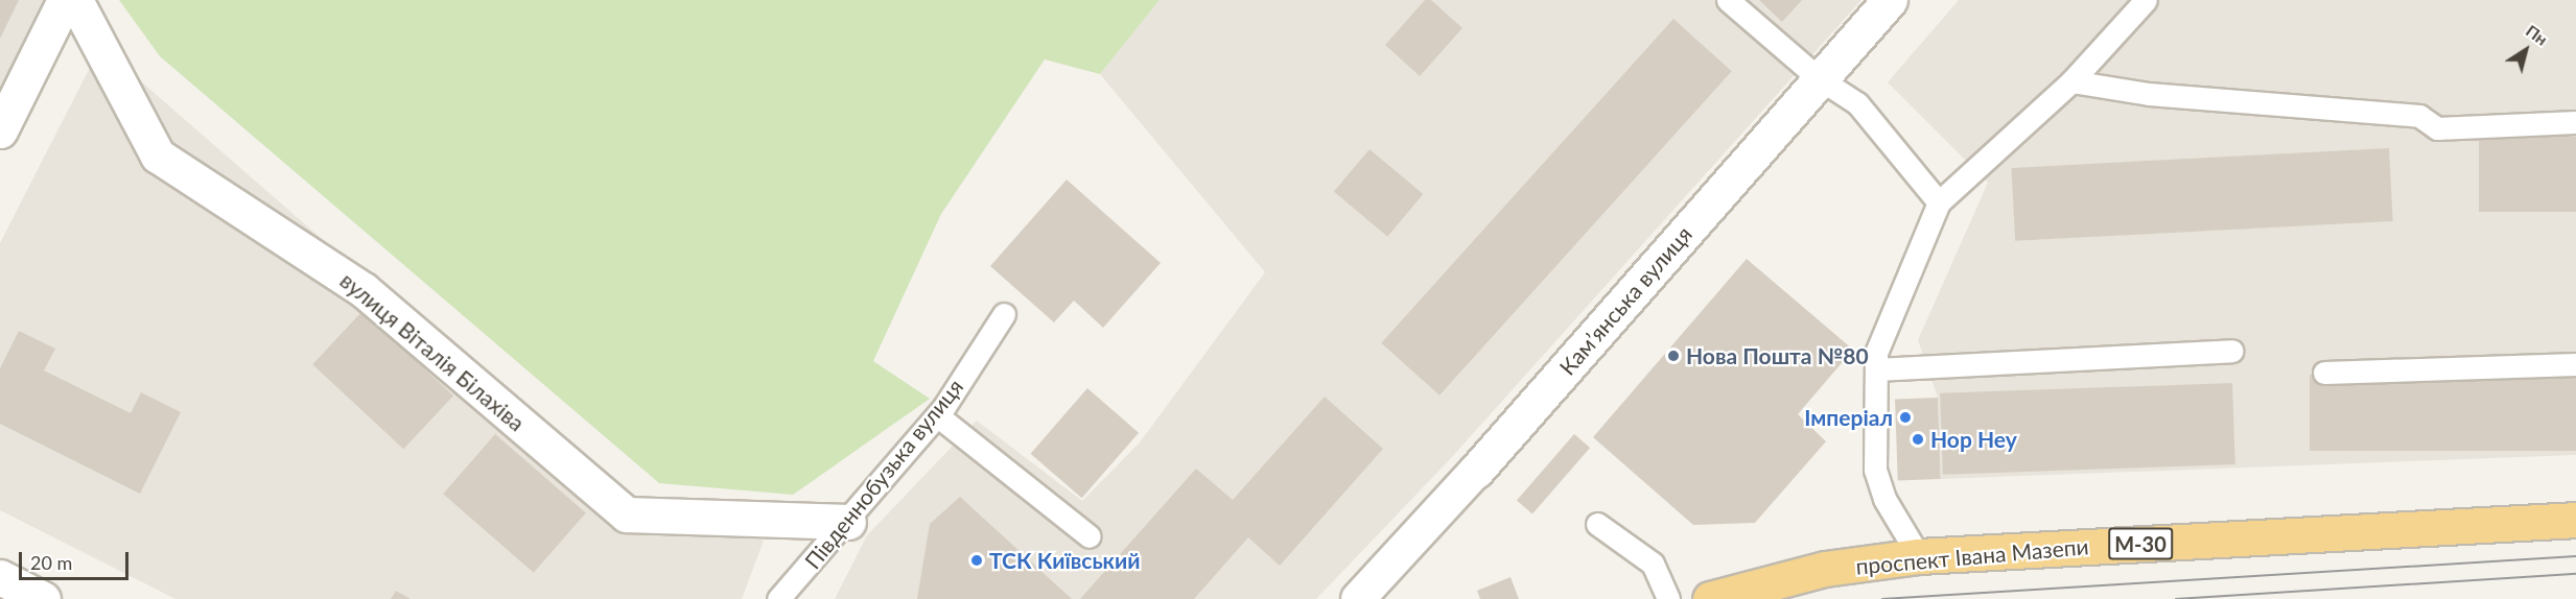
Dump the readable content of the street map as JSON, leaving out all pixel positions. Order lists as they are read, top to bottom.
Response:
{
  "streets": {
    "highway": ["М-30", "проспект Івана Мазепи"],
    "street": ["Камʼянська вулиця", "вулиця Віталія Білахіва"],
    "lane": ["Південнобузька вулиця"]
  },
  "crossings": [
    ["вулиця Віталія Білахіва", "Південнобузька вулиця"]
  ],
  "places": [
    "Нова Пошта №80",
    "Імперіал",
    "Hop Hey",
    "ТСК Київський"
  ],
  "scale_bar": "20 m",
  "north": "top right"
}
